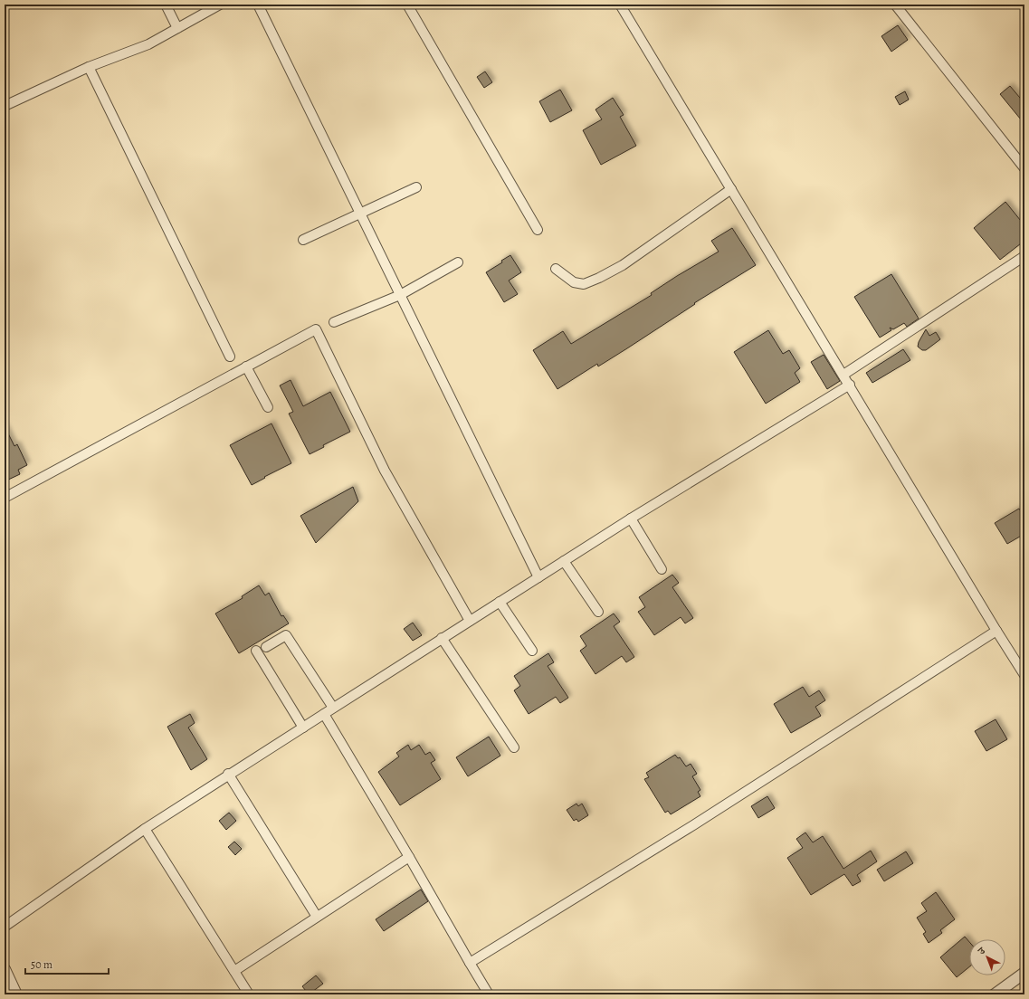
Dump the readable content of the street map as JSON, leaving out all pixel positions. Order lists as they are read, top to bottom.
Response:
{
  "scale_bar": "50 m",
  "north": "top left"
}
